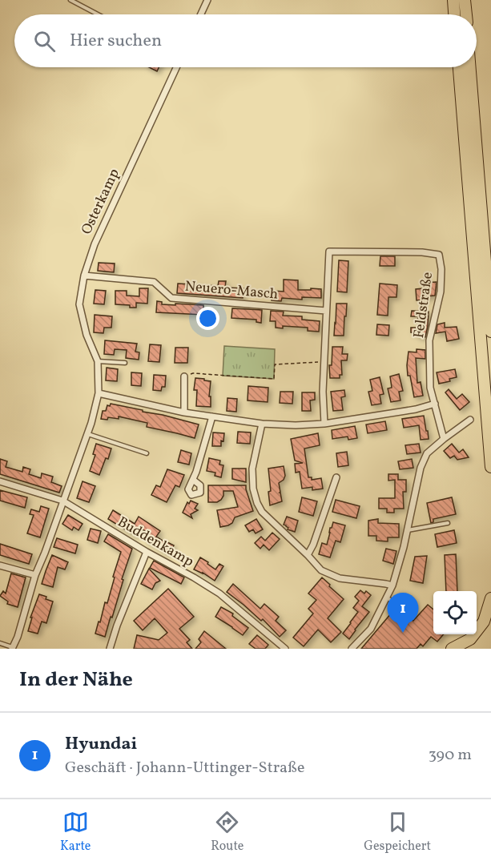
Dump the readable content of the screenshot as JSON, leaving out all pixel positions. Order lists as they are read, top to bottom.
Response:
{
  "streets": {
    "street": [
      "Osterkamp",
      "Neuero-Masch",
      "Feldstraße",
      "Buddenkamp"
    ]
  },
  "crossings": [
    ["Osterkamp", "Neuero-Masch"],
    ["Osterkamp", "Buddenkamp"],
    ["Neuero-Masch", "Feldstraße"]
  ],
  "page": {
    "search": "Hier suchen",
    "pins": "1",
    "heading": "In der Nähe",
    "list": [
      {
        "mark": "1",
        "name": "Hyundai",
        "note": "Geschäft · Johann-Uttinger-Straße",
        "value": "390 m"
      }
    ],
    "nav": ["Karte", "Route", "Gespeichert"]
  }
}
